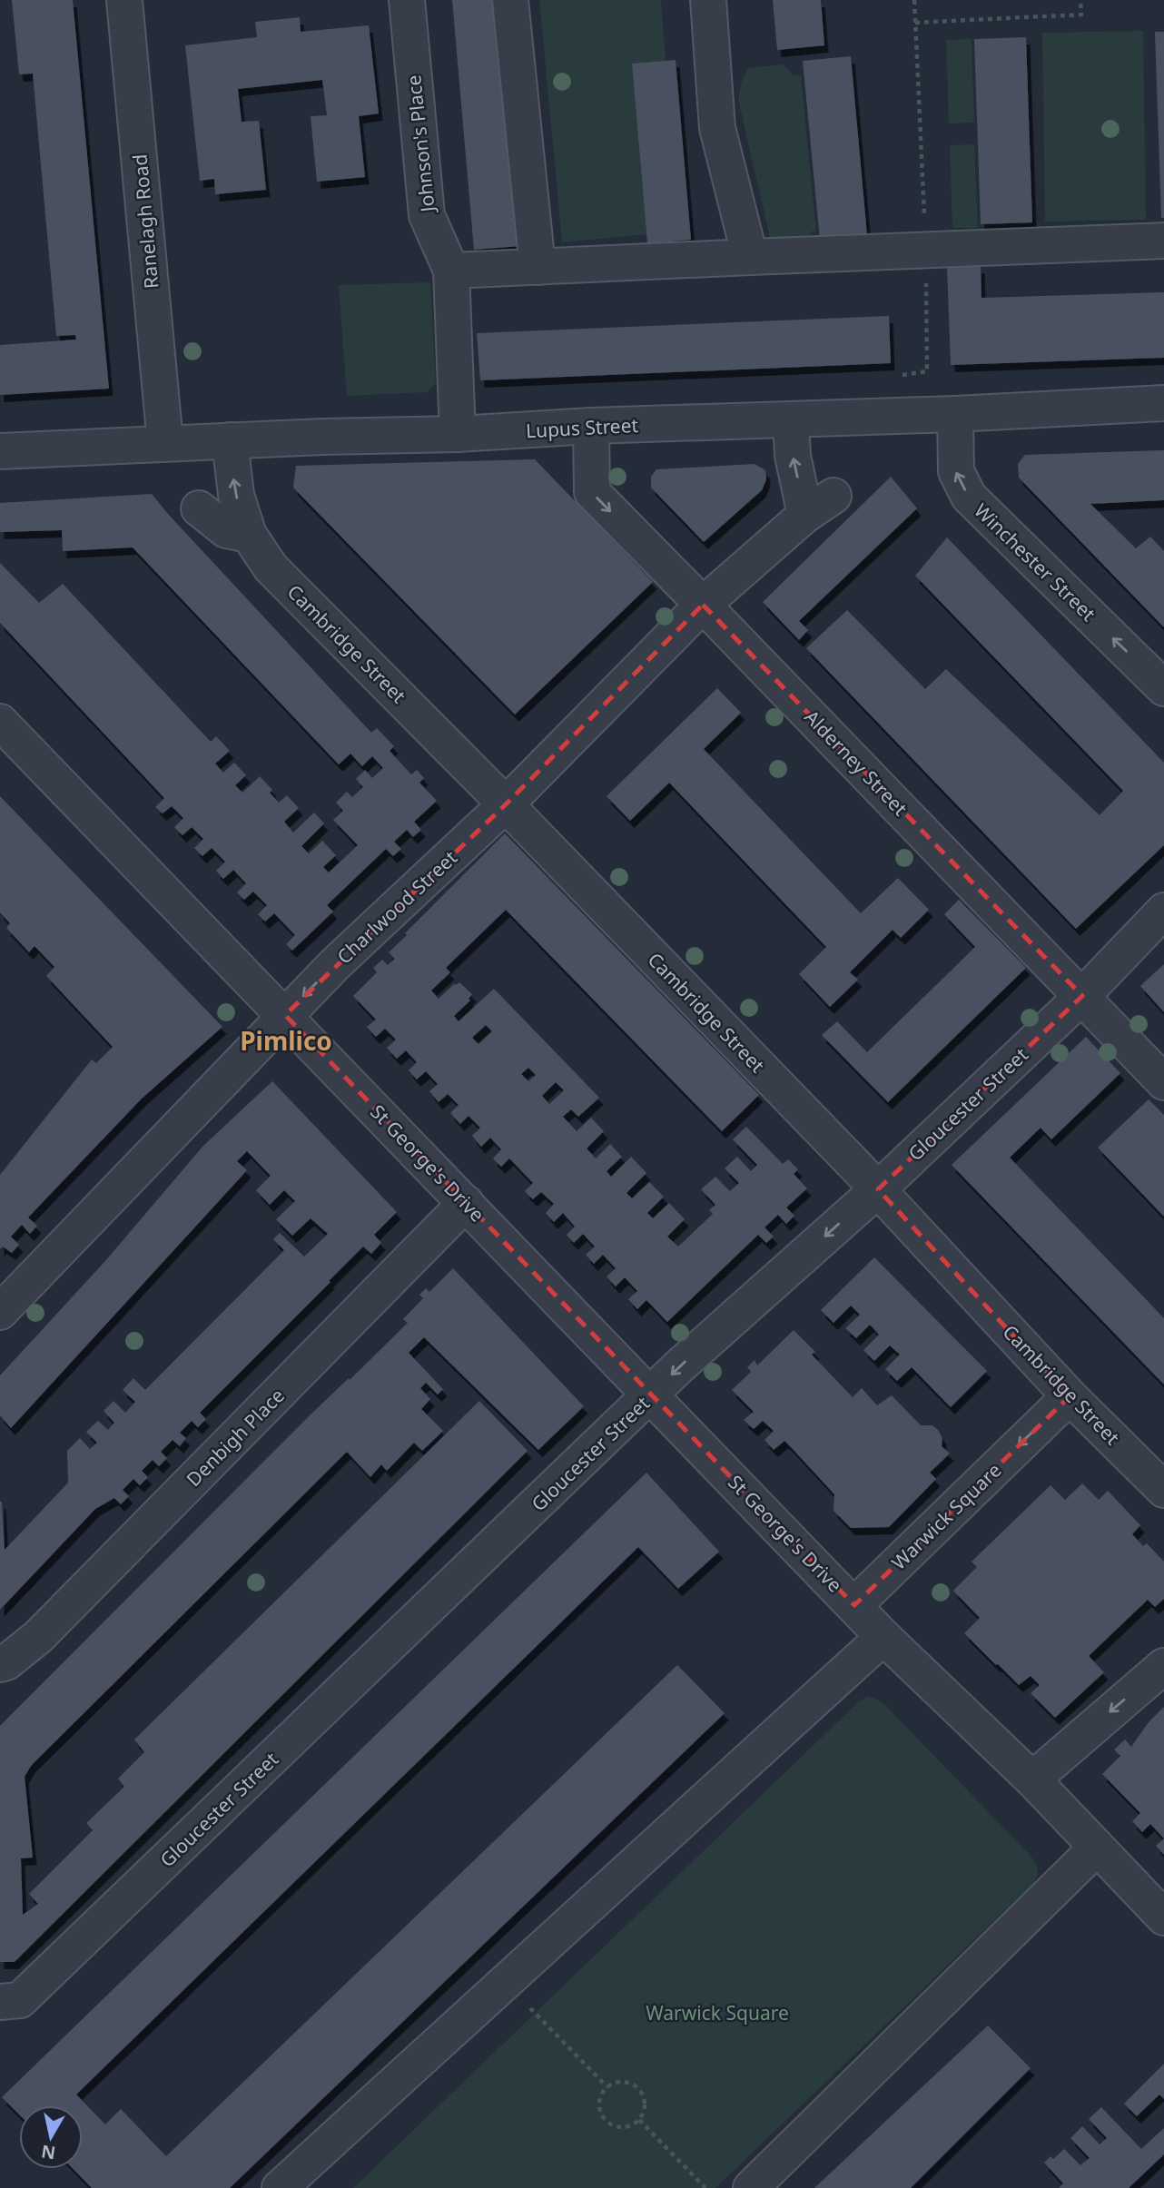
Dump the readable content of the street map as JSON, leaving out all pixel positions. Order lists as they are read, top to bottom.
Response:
{
  "streets": {
    "street": [
      "Johnson's Place",
      "Ranelagh Road",
      "Lupus Street",
      "Winchester Street",
      "Cambridge Street",
      "Alderney Street",
      "Charlwood Street",
      "Gloucester Street",
      "St George's Drive",
      "Denbigh Place",
      "Warwick Square"
    ]
  },
  "crossings": [
    ["Johnson's Place", "Lupus Street"],
    ["Ranelagh Road", "Lupus Street"],
    ["Lupus Street", "Winchester Street"],
    ["Lupus Street", "Cambridge Street"],
    ["Lupus Street", "Alderney Street"],
    ["Cambridge Street", "Charlwood Street"],
    ["Cambridge Street", "Gloucester Street"],
    ["Cambridge Street", "Warwick Square"],
    ["Alderney Street", "Charlwood Street"],
    ["Alderney Street", "Gloucester Street"],
    ["Charlwood Street", "St George's Drive"],
    ["Gloucester Street", "St George's Drive"],
    ["St George's Drive", "Denbigh Place"],
    ["St George's Drive", "Warwick Square"]
  ],
  "one_way": ["Winchester Street"],
  "districts": ["Pimlico"],
  "parks": ["Warwick Square"],
  "north": "bottom"
}
